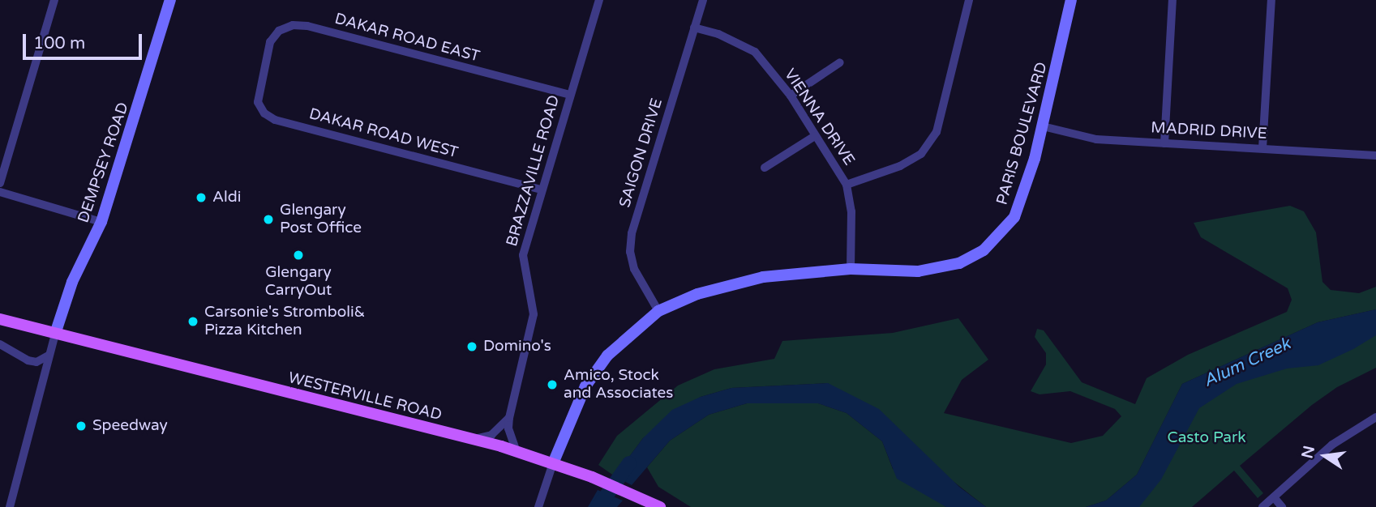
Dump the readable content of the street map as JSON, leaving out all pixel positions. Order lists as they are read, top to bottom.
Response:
{
  "streets": {
    "main road": ["WESTERVILLE ROAD"],
    "street": [
      "DAKAR ROAD EAST",
      "VIENNA DRIVE",
      "MADRID DRIVE",
      "DAKAR ROAD WEST",
      "PARIS BOULEVARD",
      "SAIGON DRIVE",
      "DEMPSEY ROAD",
      "BRAZZAVILLE ROAD"
    ]
  },
  "crossings": [
    ["DAKAR ROAD EAST", "DAKAR ROAD WEST"],
    ["DAKAR ROAD EAST", "BRAZZAVILLE ROAD"],
    ["VIENNA DRIVE", "PARIS BOULEVARD"],
    ["VIENNA DRIVE", "SAIGON DRIVE"],
    ["MADRID DRIVE", "PARIS BOULEVARD"],
    ["DAKAR ROAD WEST", "BRAZZAVILLE ROAD"],
    ["PARIS BOULEVARD", "SAIGON DRIVE"],
    ["PARIS BOULEVARD", "WESTERVILLE ROAD"],
    ["DEMPSEY ROAD", "WESTERVILLE ROAD"],
    ["BRAZZAVILLE ROAD", "WESTERVILLE ROAD"]
  ],
  "water": ["Alum Creek"],
  "parks": ["Casto Park"],
  "places": [
    "Aldi",
    "Glengary Post Office",
    "Glengary CarryOut",
    "Carsonie's Stromboli& Pizza Kitchen",
    "Domino's",
    "Amico, Stock and Associates",
    "Speedway"
  ],
  "scale_bar": "100 m",
  "north": "left"
}
